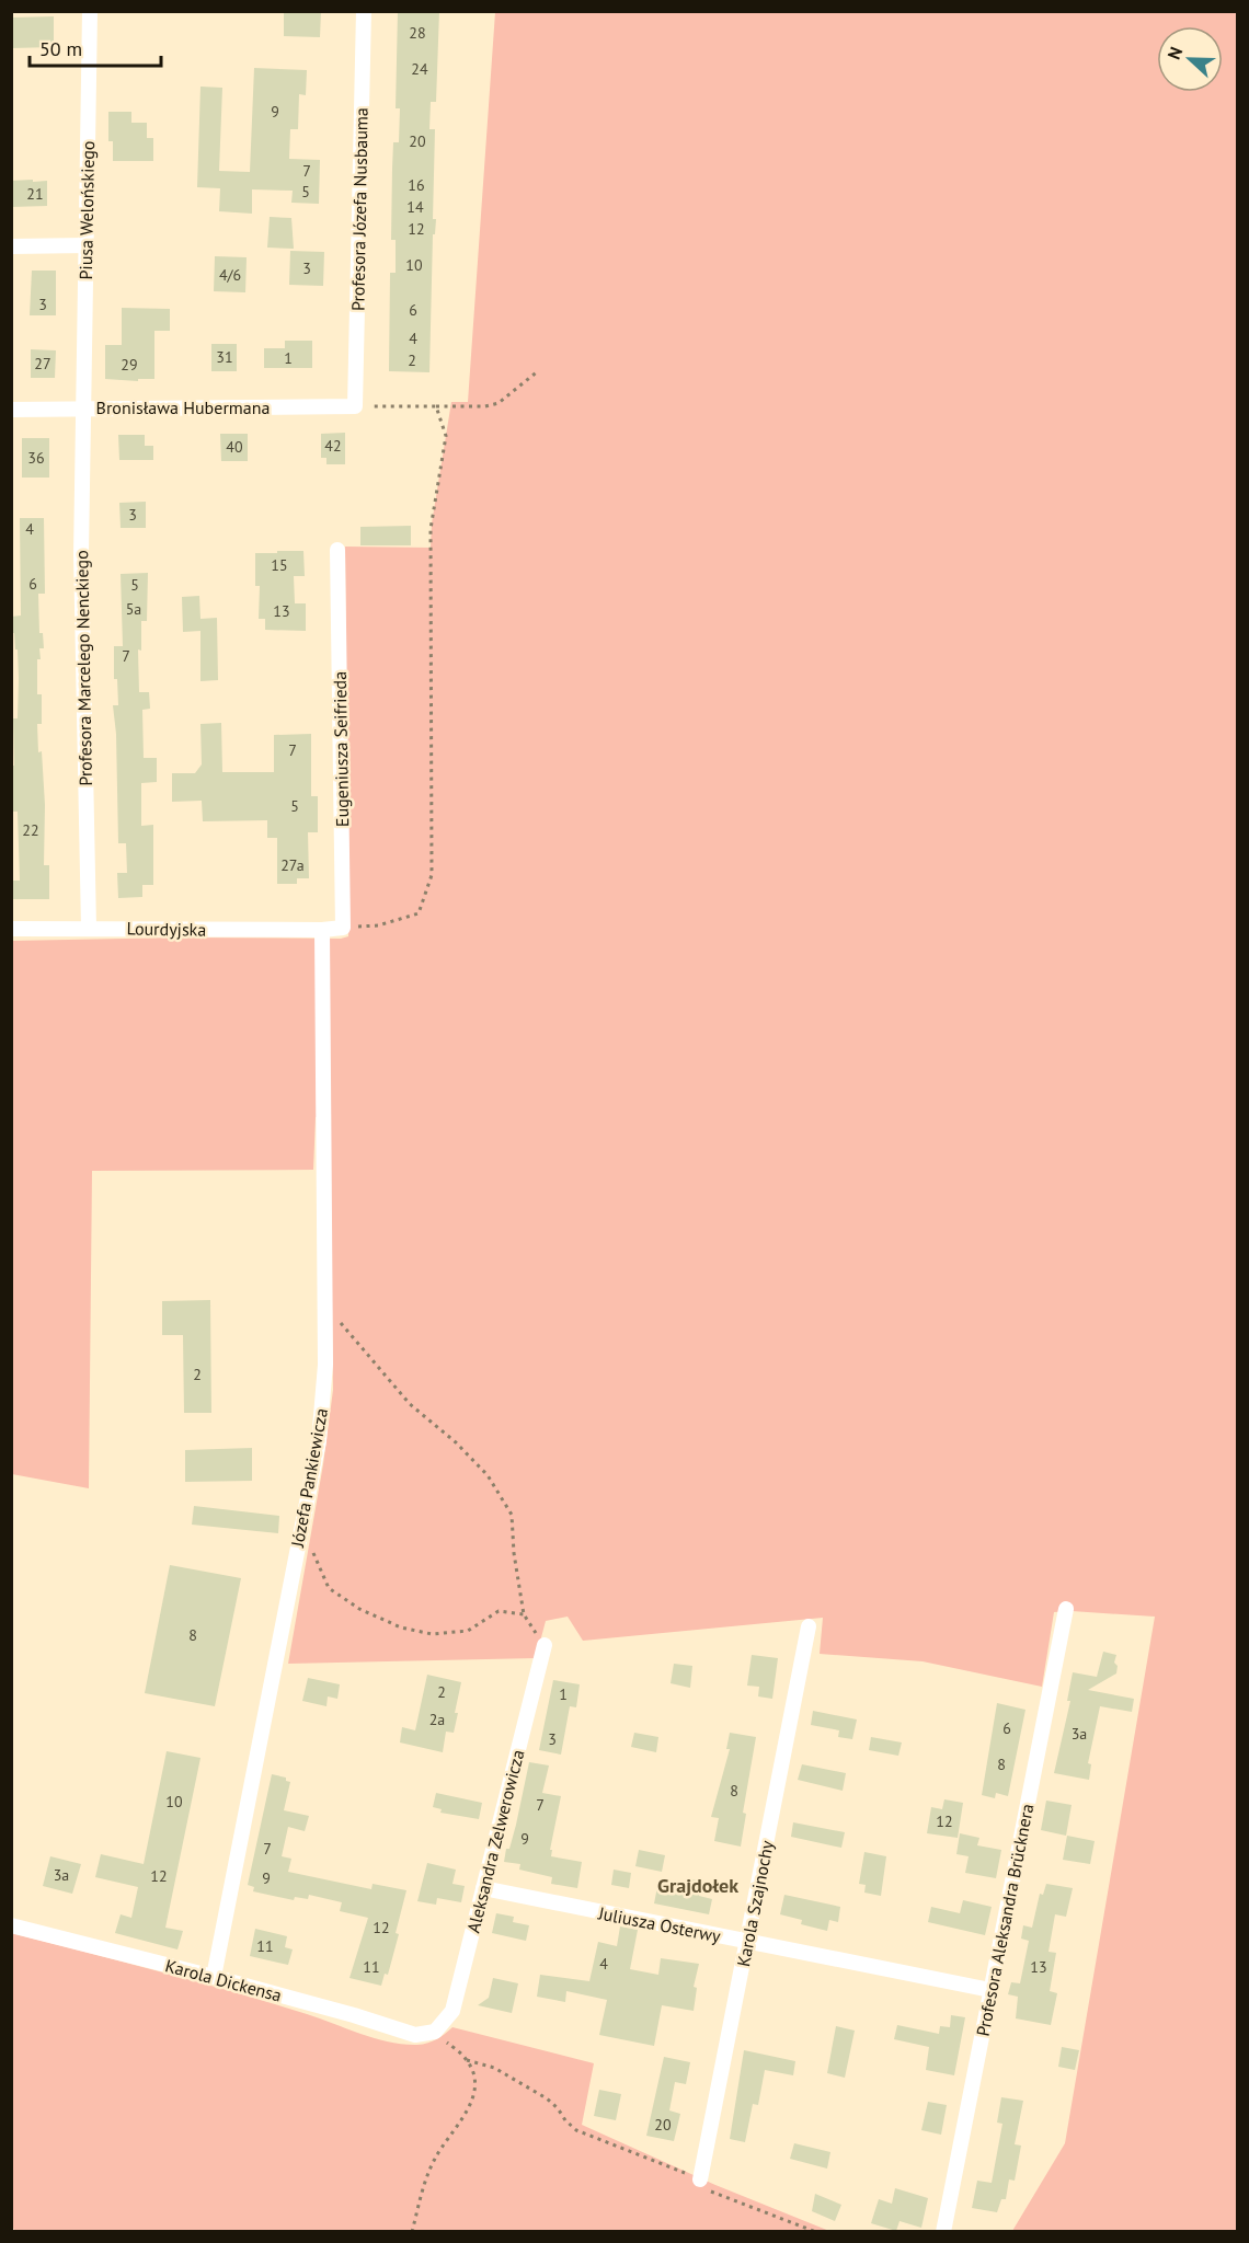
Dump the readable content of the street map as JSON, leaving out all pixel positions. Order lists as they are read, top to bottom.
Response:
{
  "streets": {
    "street": [
      "Profesora Józefa Nusbauma",
      "Piusa Welońskiego",
      "Bronisława Hubermana",
      "Profesora Marcelego Nenckiego",
      "Eugeniusza Seifrieda",
      "Lourdyjska",
      "Józefa Pankiewicza",
      "Aleksandra Zelwerowicza",
      "Karola Szajnochy",
      "Profesora Aleksandra Brücknera",
      "Juliusza Osterwy",
      "Karola Dickensa"
    ]
  },
  "crossings": [
    ["Profesora Józefa Nusbauma", "Bronisława Hubermana"],
    ["Piusa Welońskiego", "Bronisława Hubermana"],
    ["Piusa Welońskiego", "Profesora Marcelego Nenckiego"],
    ["Bronisława Hubermana", "Profesora Marcelego Nenckiego"],
    ["Profesora Marcelego Nenckiego", "Lourdyjska"],
    ["Lourdyjska", "Józefa Pankiewicza"],
    ["Józefa Pankiewicza", "Karola Dickensa"],
    ["Aleksandra Zelwerowicza", "Juliusza Osterwy"],
    ["Aleksandra Zelwerowicza", "Karola Dickensa"],
    ["Karola Szajnochy", "Juliusza Osterwy"],
    ["Profesora Aleksandra Brücknera", "Juliusza Osterwy"]
  ],
  "districts": ["Grajdołek"],
  "house_numbers": [
    "28",
    "24",
    "9",
    "20",
    "7",
    "16",
    "5",
    "21",
    "14",
    "12",
    "10",
    "3",
    "4/6",
    "3",
    "6",
    "4",
    "31",
    "1",
    "2",
    "27",
    "29",
    "42",
    "40",
    "36",
    "3",
    "4",
    "15",
    "6",
    "5",
    "5a",
    "13",
    "7",
    "7",
    "5",
    "22",
    "27a",
    "2",
    "8",
    "2",
    "1",
    "2a",
    "6",
    "3a",
    "3",
    "8",
    "8",
    "10",
    "7",
    "12",
    "9",
    "7",
    "3a",
    "12",
    "9",
    "12",
    "11",
    "4",
    "11",
    "13",
    "20"
  ],
  "scale_bar": "50 m",
  "north": "left"
}
